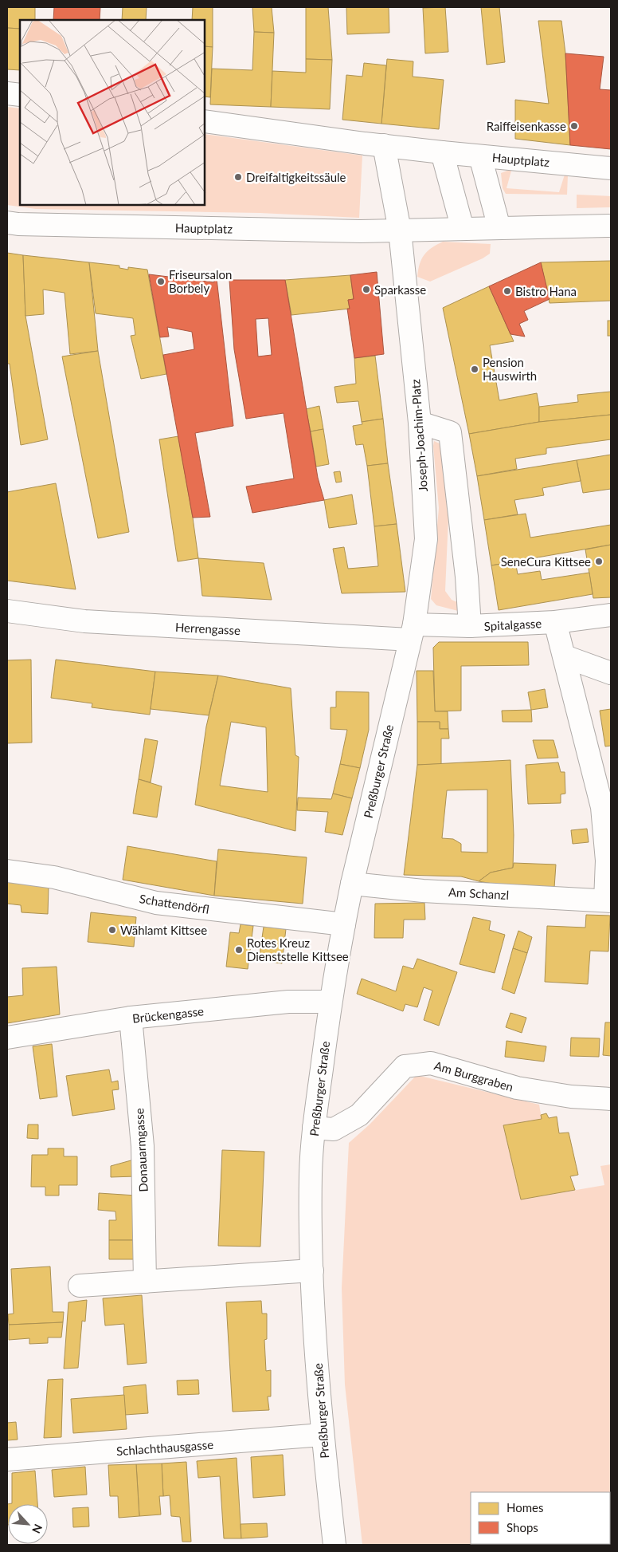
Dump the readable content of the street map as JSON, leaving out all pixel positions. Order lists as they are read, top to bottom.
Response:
{
  "streets": {
    "street": [
      "Hauptplatz",
      "Joseph-Joachim-Platz",
      "Spitalgasse",
      "Herrengasse",
      "Preßburger Straße",
      "Am Schanzl",
      "Schattendörfl",
      "Brückengasse",
      "Am Burggraben",
      "Donauarmgasse",
      "Schlachthausgasse"
    ]
  },
  "crossings": [
    ["Hauptplatz", "Joseph-Joachim-Platz"],
    ["Joseph-Joachim-Platz", "Spitalgasse"],
    ["Joseph-Joachim-Platz", "Herrengasse"],
    ["Joseph-Joachim-Platz", "Preßburger Straße"],
    ["Spitalgasse", "Herrengasse"],
    ["Spitalgasse", "Preßburger Straße"],
    ["Spitalgasse", "Am Schanzl"],
    ["Herrengasse", "Preßburger Straße"],
    ["Preßburger Straße", "Am Schanzl"],
    ["Preßburger Straße", "Schattendörfl"],
    ["Preßburger Straße", "Brückengasse"],
    ["Preßburger Straße", "Am Burggraben"],
    ["Preßburger Straße", "Schlachthausgasse"],
    ["Brückengasse", "Donauarmgasse"]
  ],
  "places": [
    "Raiffeisenkasse",
    "Dreifaltigkeitssäule",
    "Friseursalon Borbely",
    "Sparkasse",
    "Bistro Hana",
    "Pension Hauswirth",
    "SeneCura Kittsee",
    "Wählamt Kittsee",
    "Rotes Kreuz Dienststelle Kittsee"
  ],
  "legend": ["Homes", "Shops"],
  "north": "bottom right"
}
